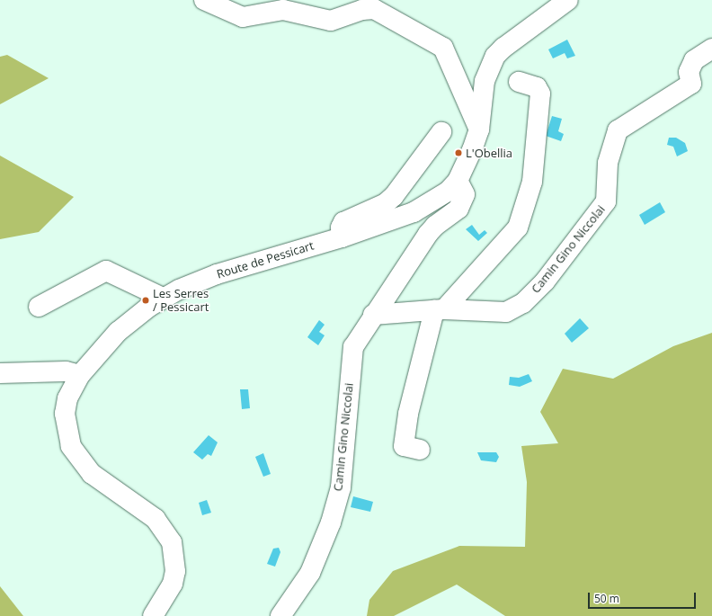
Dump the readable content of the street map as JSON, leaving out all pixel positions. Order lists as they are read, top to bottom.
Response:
{
  "streets": {
    "street": ["Camin Gino Niccolai", "Route de Pessicart"]
  },
  "crossings": [
    ["Camin Gino Niccolai", "Route de Pessicart"]
  ],
  "places": ["L'Obellia", "Les Serres / Pessicart"],
  "scale_bar": "50 m"
}
